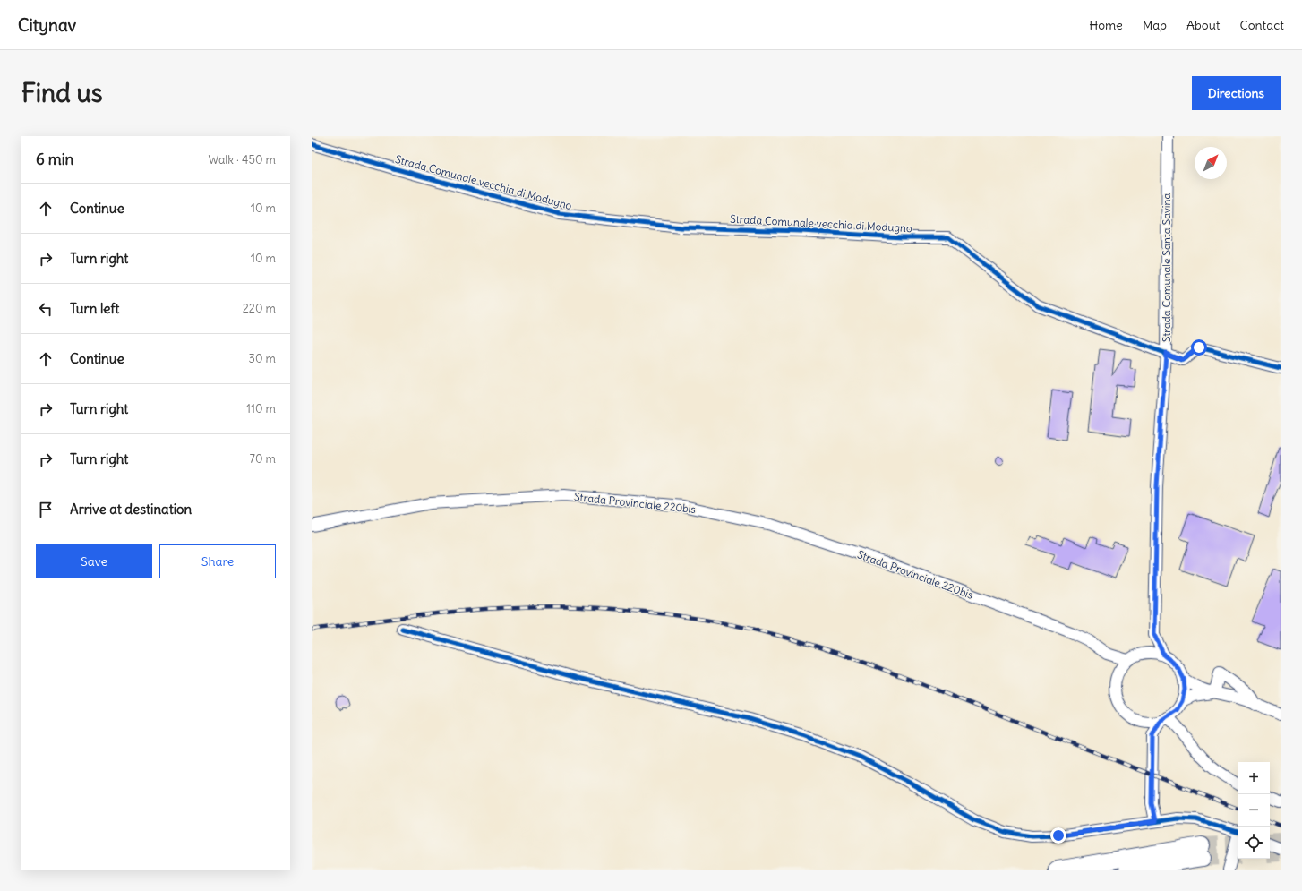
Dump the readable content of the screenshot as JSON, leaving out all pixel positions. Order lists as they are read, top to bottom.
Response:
{
  "streets": {
    "street": ["Strada Comunale vecchia di Modugno", "Strada Comunale Santa Savina", "Strada Provinciale 220bis"]
  },
  "crossings": [
    ["Strada Comunale vecchia di Modugno", "Strada Comunale Santa Savina"],
    ["Strada Comunale Santa Savina", "Strada Provinciale 220bis"]
  ],
  "north": "top right",
  "page": {
    "header": "Citynav",
    "nav": [
      "Home",
      "Map",
      "About",
      "Contact"
    ],
    "buttons": [
      "Directions",
      ["Save", "Share"]
    ],
    "title": "Find us",
    "heading": ["6 min", "Walk · 450 m"],
    "list": [
      ["Continue", "10 m"],
      ["Turn right", "10 m"],
      ["Turn left", "220 m"],
      ["Continue", "30 m"],
      ["Turn right", "110 m"],
      ["Turn right", "70 m"],
      "Arrive at destination"
    ],
    "map_buttons": ["+", "−"]
  }
}
